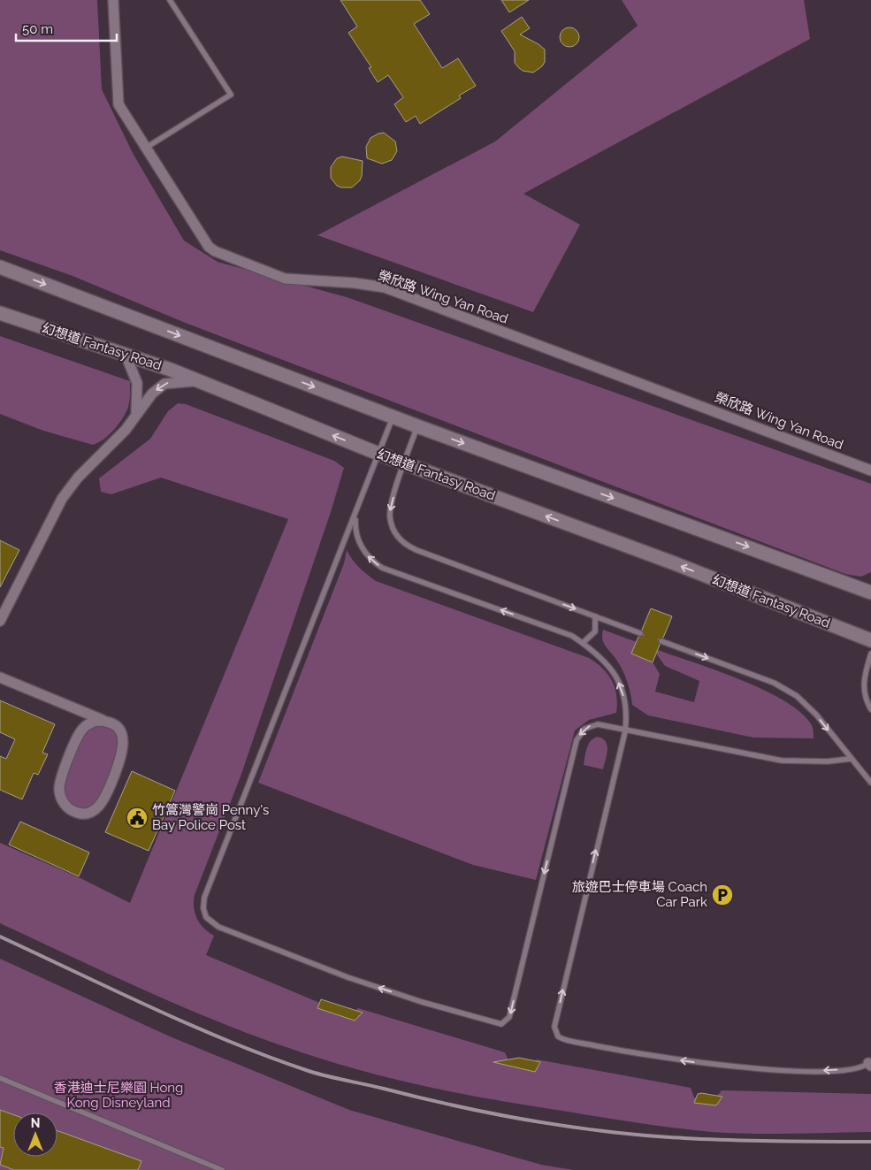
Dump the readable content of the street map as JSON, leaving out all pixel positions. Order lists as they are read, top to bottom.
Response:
{
  "streets": {
    "main road": ["幻想道 Fantasy Road"],
    "street": ["榮欣路 Wing Yan Road"]
  },
  "parks": ["香港迪士尼樂園 Hong Kong Disneyland"],
  "places": {
    "public building": ["竹篙灣警崗 Penny's Bay Police Post"],
    "parking": ["旅遊巴士停車場 Coach Car Park"]
  },
  "scale_bar": "50 m",
  "north": "top"
}
